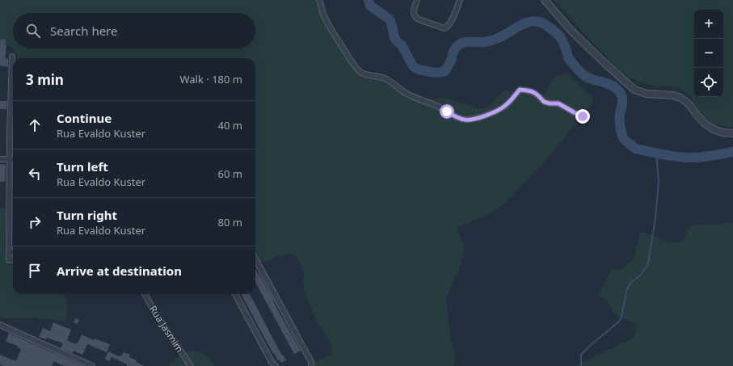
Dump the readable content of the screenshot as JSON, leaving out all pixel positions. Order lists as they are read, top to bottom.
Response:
{
  "streets": {
    "street": ["Rua Jasmim"]
  },
  "page": {
    "map_buttons": ["+", "−"],
    "search": "Search here",
    "heading": ["3 min", "Walk · 180 m"],
    "list": [
      ["Continue", "Rua Evaldo Kuster", "40 m"],
      ["Turn left", "Rua Evaldo Kuster", "60 m"],
      ["Turn right", "Rua Evaldo Kuster", "80 m"],
      "Arrive at destination"
    ]
  }
}
